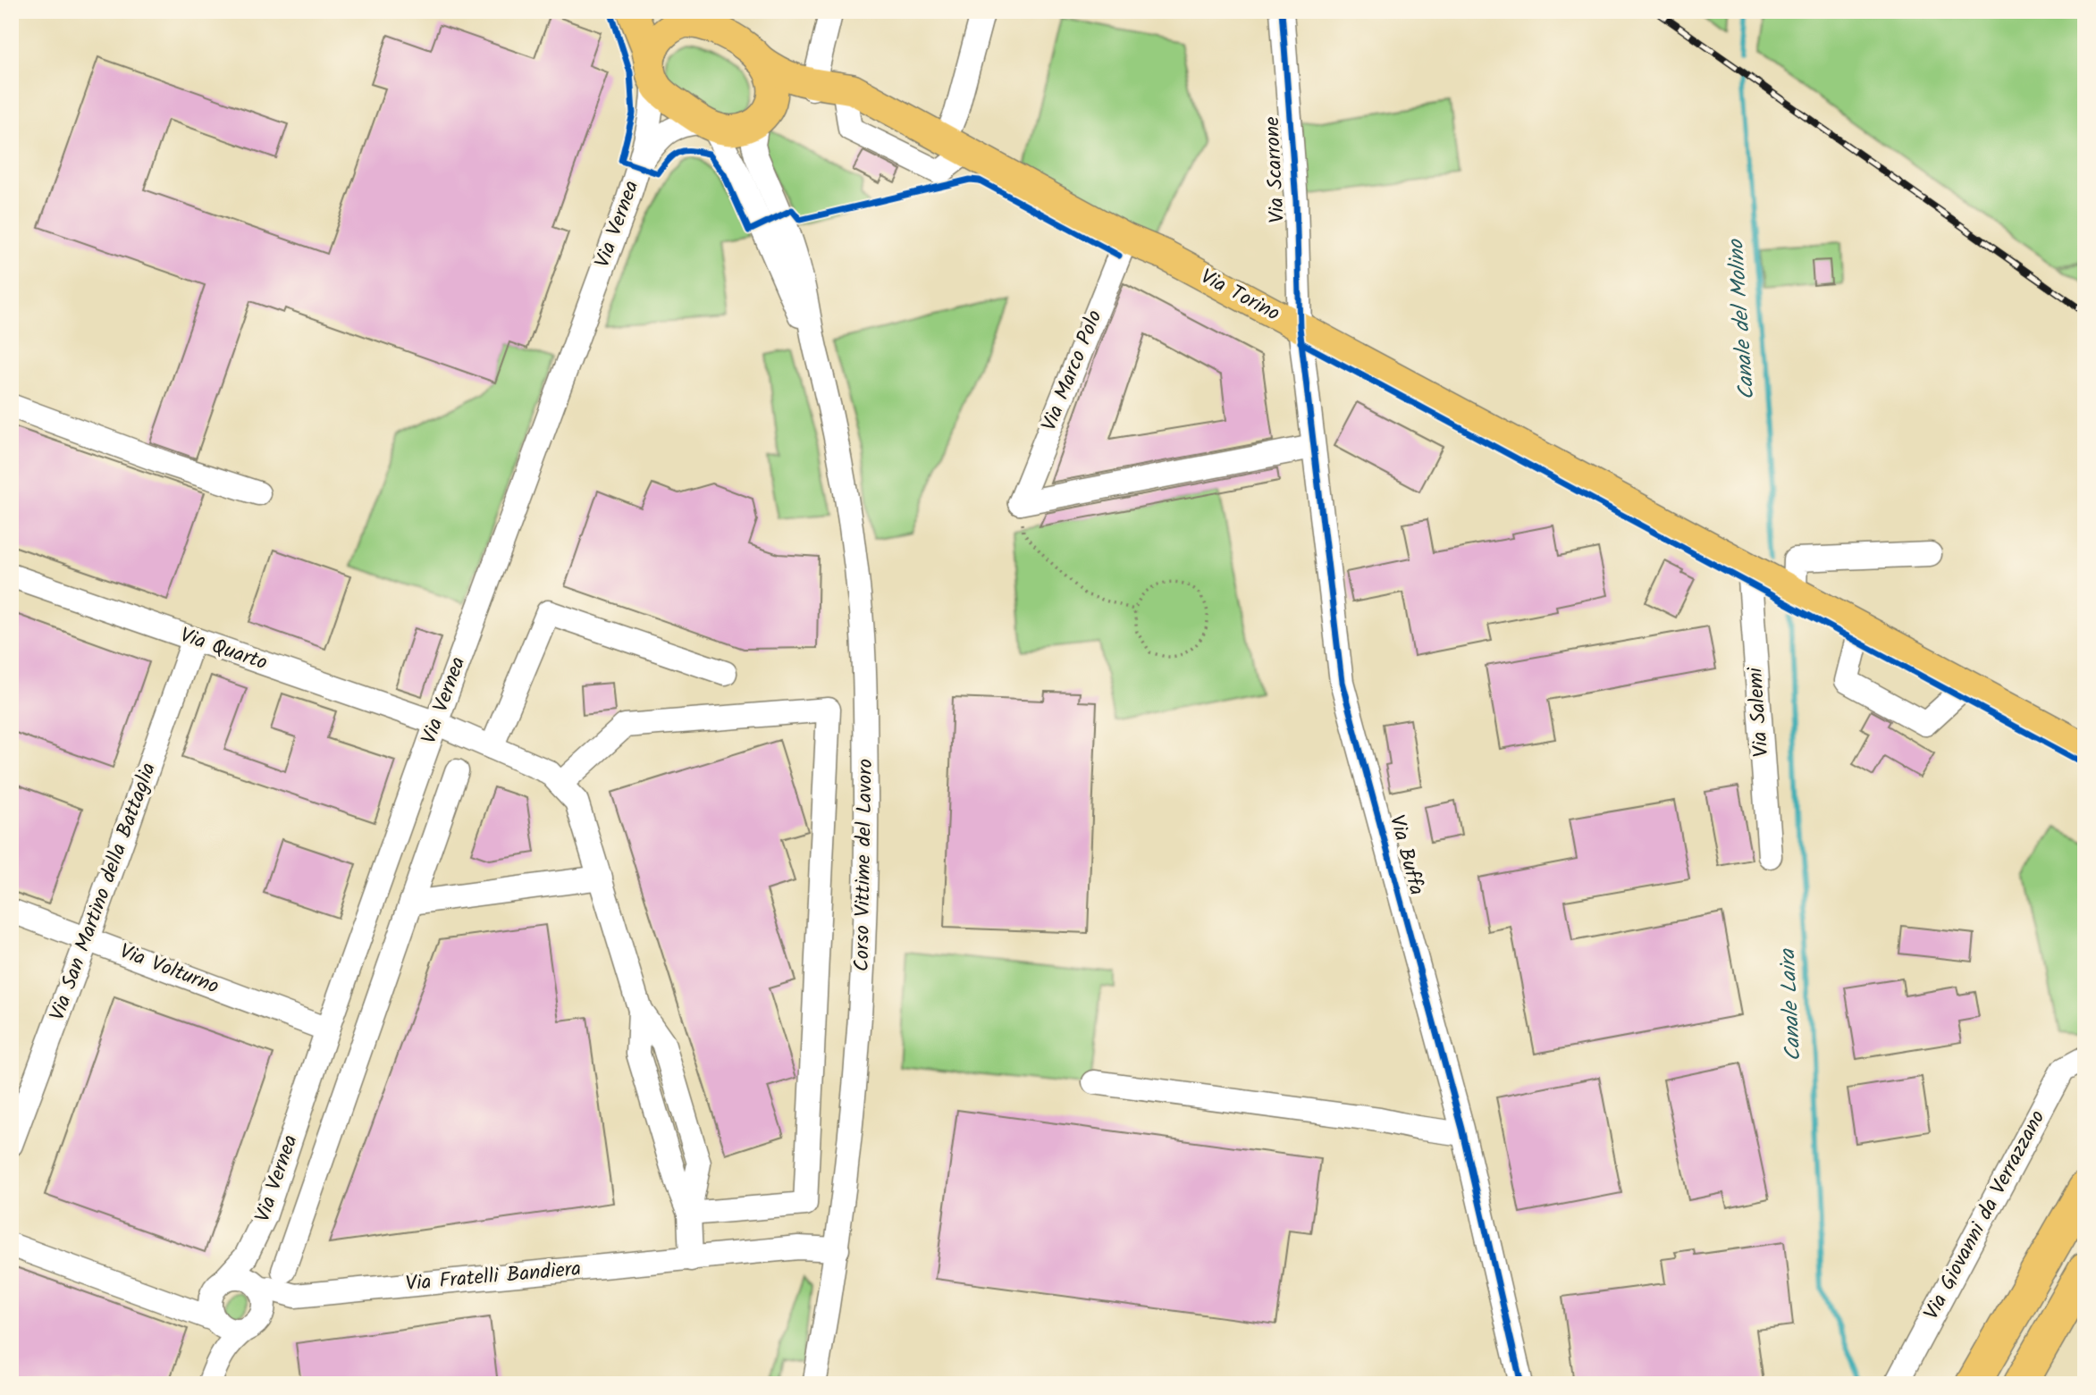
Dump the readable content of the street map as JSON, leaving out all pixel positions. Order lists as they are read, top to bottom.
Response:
{
  "streets": {
    "main road": ["Via Torino"],
    "street": [
      "Via Scarrone",
      "Via Vernea",
      "Via Marco Polo",
      "Via Quarto",
      "Via Salemi",
      "Via Buffa",
      "Corso Vittime del Lavoro",
      "Via San Martino della Battaglia",
      "Via Volturno",
      "Via Giovanni da Verrazzano",
      "Via Fratelli Bandiera"
    ]
  },
  "crossings": [
    ["Via Scarrone", "Via Torino"],
    ["Via Scarrone", "Via Buffa"],
    ["Via Vernea", "Via Quarto"],
    ["Via Vernea", "Via Volturno"],
    ["Via Torino", "Via Marco Polo"],
    ["Via Torino", "Via Salemi"],
    ["Via Torino", "Via Buffa"],
    ["Via Quarto", "Via San Martino della Battaglia"],
    ["Corso Vittime del Lavoro", "Via Fratelli Bandiera"],
    ["Via San Martino della Battaglia", "Via Volturno"]
  ],
  "water": ["Canale del Molino", "Canale Laira"]
}
